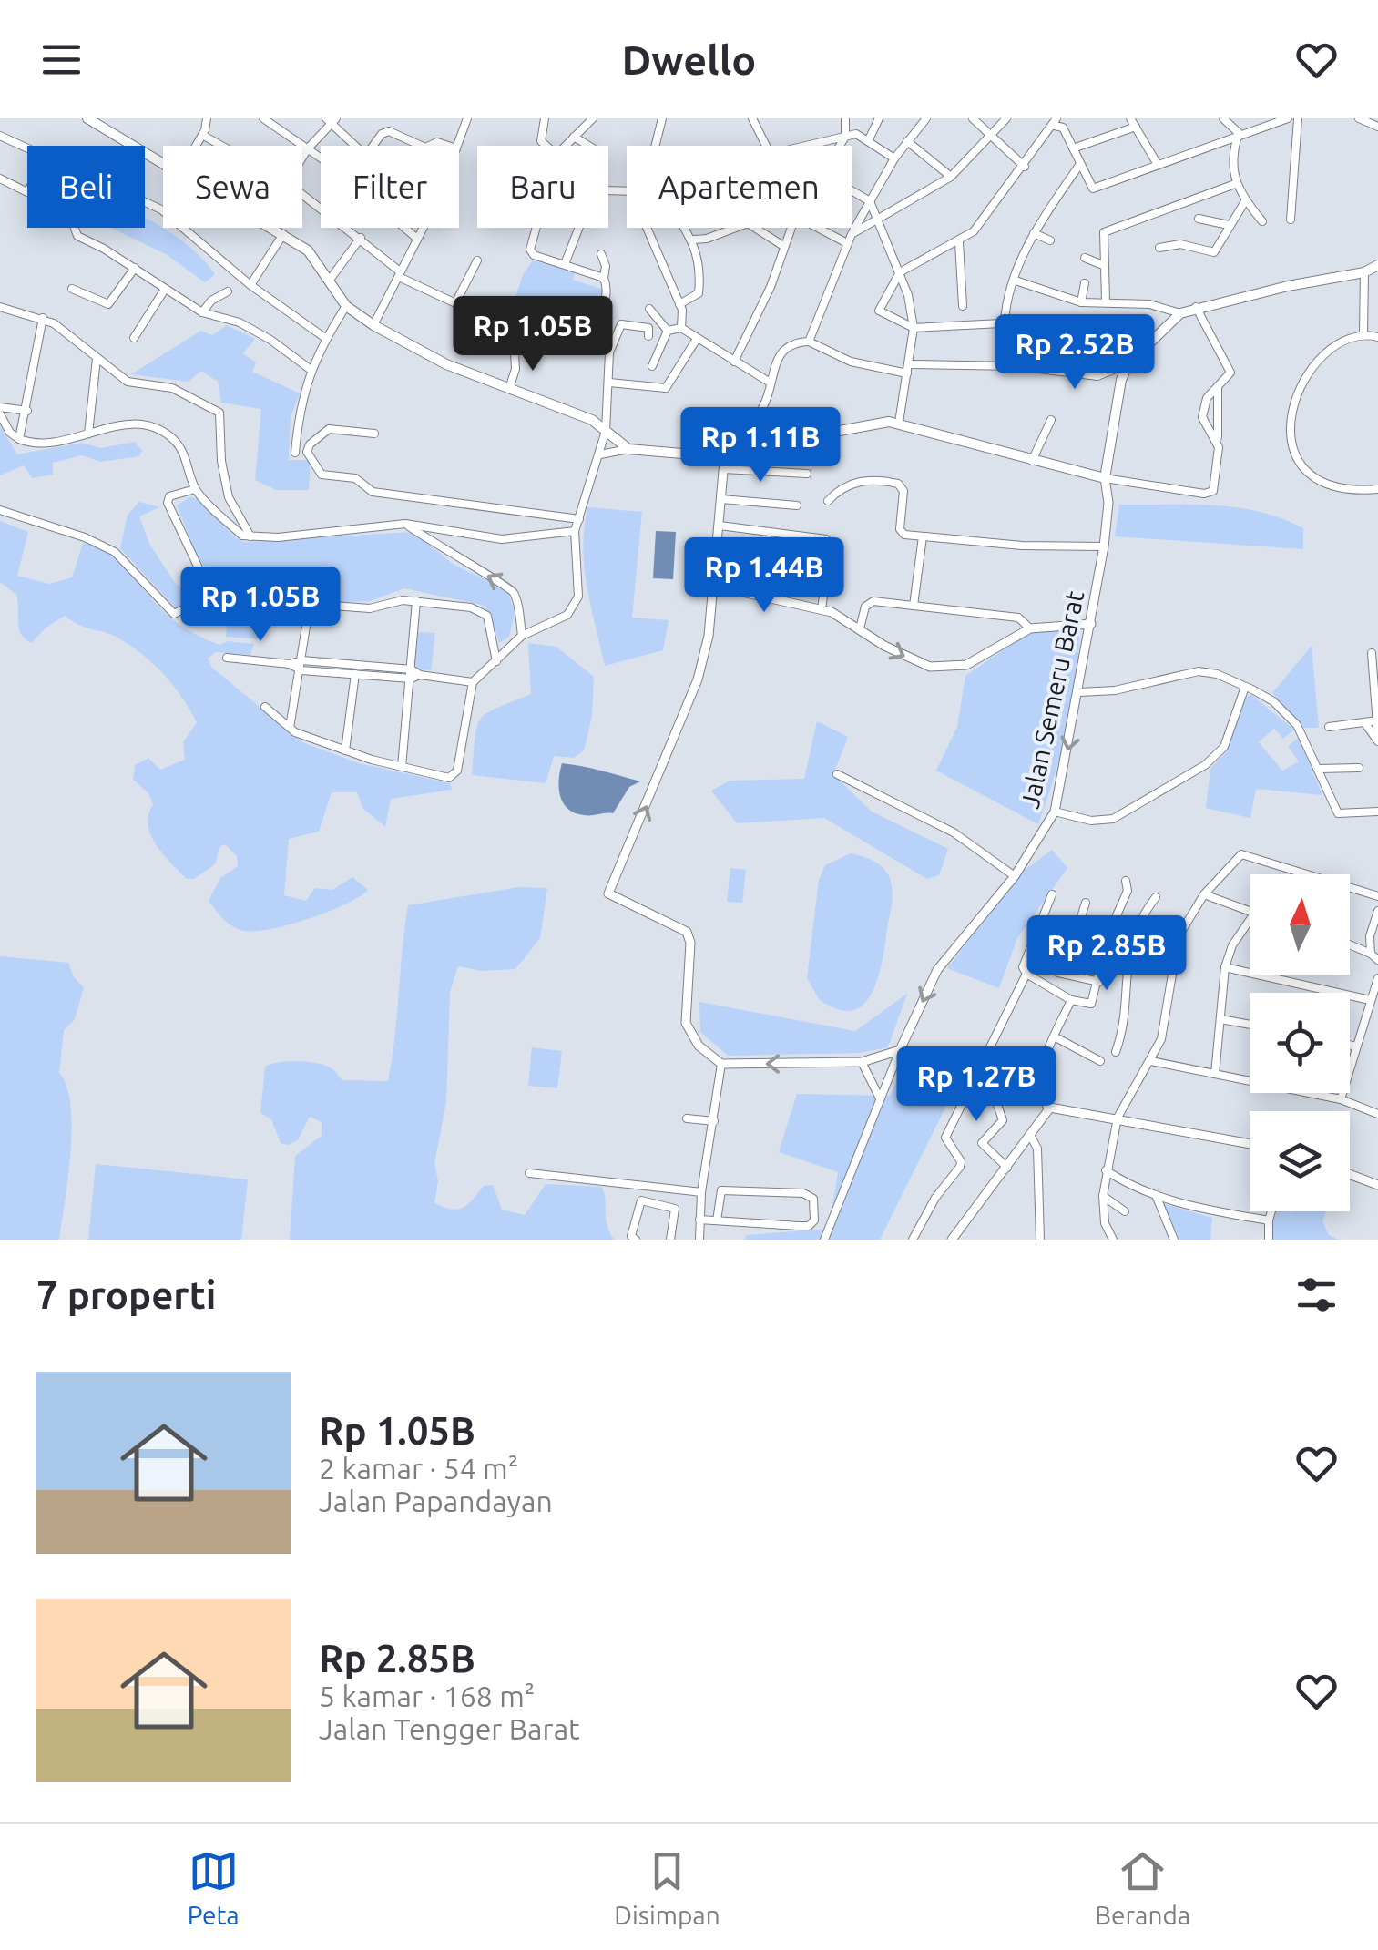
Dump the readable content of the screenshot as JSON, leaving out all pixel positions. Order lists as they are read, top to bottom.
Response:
{
  "streets": {
    "street": ["Jalan Semeru Barat"]
  },
  "one_way": ["Jalan Semeru Barat"],
  "north": "top",
  "page": {
    "header": "Dwello",
    "chip": [
      "Beli",
      "Sewa",
      "Filter",
      "Baru",
      "Apartemen"
    ],
    "price": [
      "Rp 1.05B",
      "Rp 2.52B",
      "Rp 1.11B",
      "Rp 1.44B",
      "Rp 1.05B",
      "Rp 2.85B",
      "Rp 1.27B"
    ],
    "heading": "7 properti",
    "list": [
      {
        "name": "Rp 1.05B",
        "note": "2 kamar · 54 m² · Jalan Papandayan"
      },
      {
        "name": "Rp 2.85B",
        "note": "5 kamar · 168 m² · Jalan Tengger Barat"
      }
    ],
    "tabs": ["Peta", "Disimpan", "Beranda"]
  }
}
